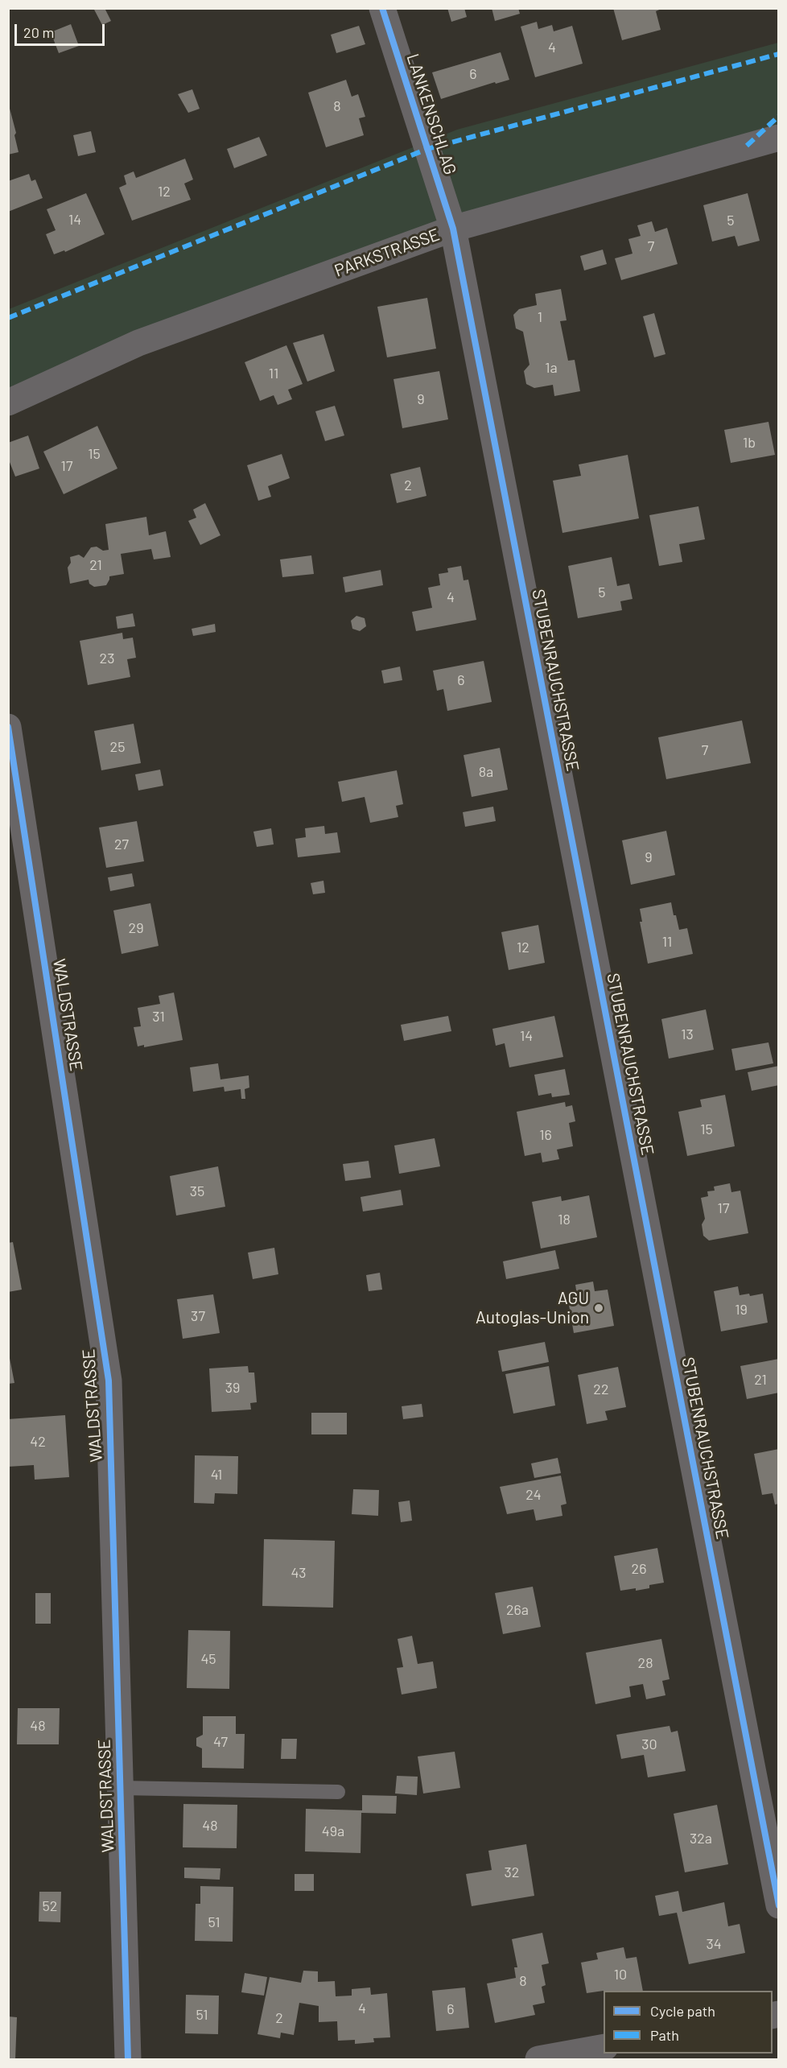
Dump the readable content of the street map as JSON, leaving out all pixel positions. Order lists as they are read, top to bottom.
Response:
{
  "streets": {
    "street": [
      "LANKENSCHLAG",
      "PARKSTRASSE",
      "STUBENRAUCHSTRASSE",
      "WALDSTRASSE"
    ]
  },
  "crossings": [
    ["LANKENSCHLAG", "PARKSTRASSE"],
    ["LANKENSCHLAG", "STUBENRAUCHSTRASSE"],
    ["PARKSTRASSE", "STUBENRAUCHSTRASSE"]
  ],
  "places": ["AGU Autoglas-Union"],
  "house_numbers": [
    "4",
    "6",
    "8",
    "12",
    "14",
    "5",
    "7",
    "1",
    "1a",
    "11",
    "9",
    "1b",
    "15",
    "17",
    "2",
    "21",
    "5",
    "4",
    "23",
    "6",
    "25",
    "7",
    "8a",
    "27",
    "9",
    "29",
    "11",
    "12",
    "31",
    "13",
    "14",
    "15",
    "16",
    "35",
    "17",
    "18",
    "19",
    "37",
    "21",
    "39",
    "22",
    "42",
    "41",
    "24",
    "26",
    "43",
    "26a",
    "45",
    "28",
    "48",
    "47",
    "30",
    "48",
    "49a",
    "32a",
    "32",
    "52",
    "51",
    "34",
    "10",
    "8",
    "4",
    "6",
    "51",
    "2"
  ],
  "legend": ["Cycle path", "Path"],
  "scale_bar": "20 m"
}
